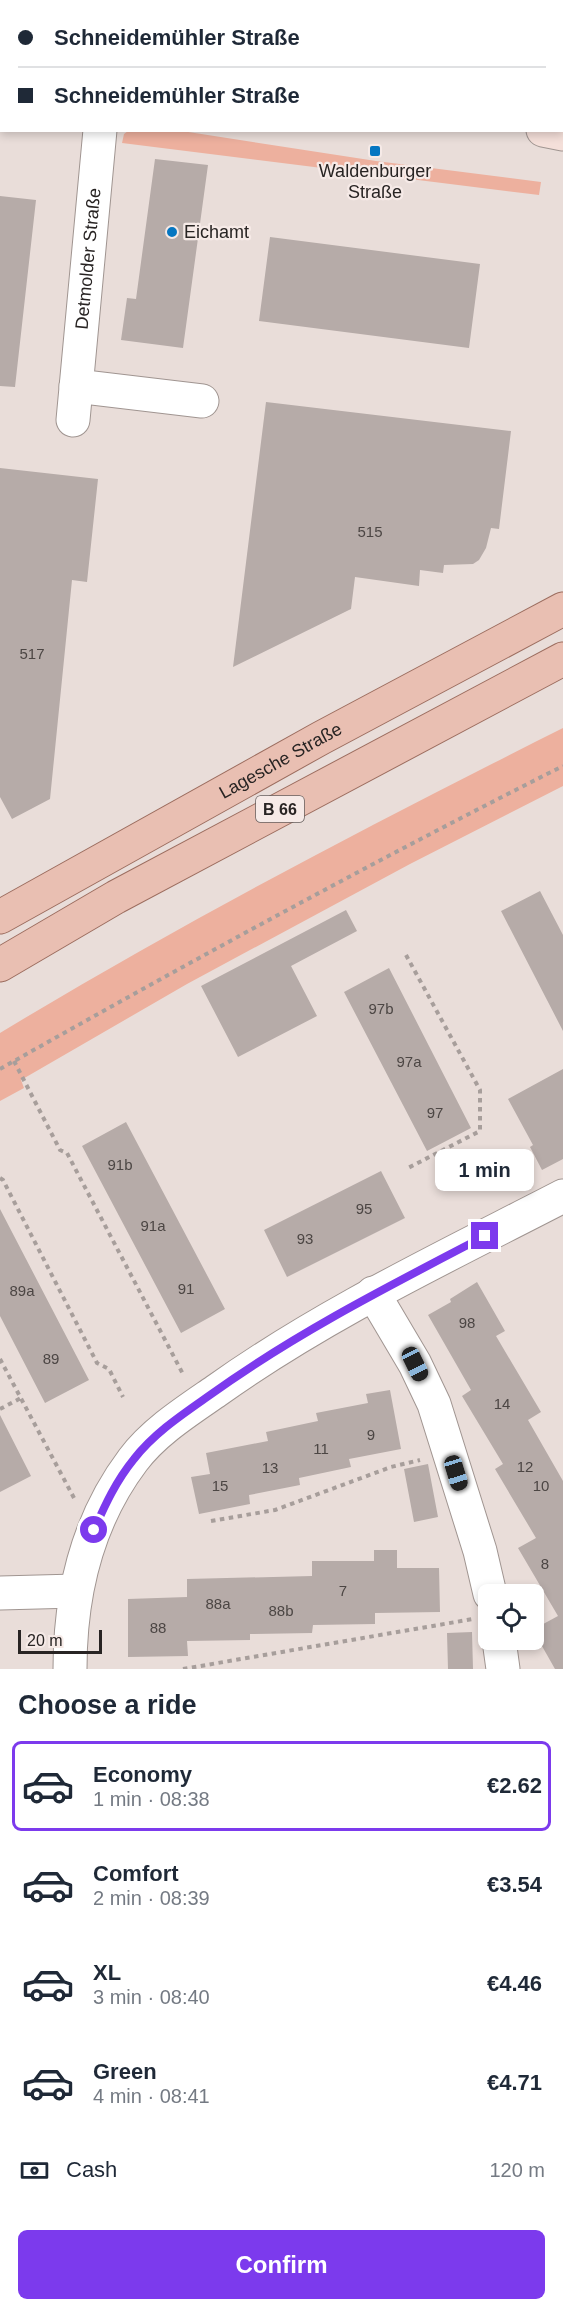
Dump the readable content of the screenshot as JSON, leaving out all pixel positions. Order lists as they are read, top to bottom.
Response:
{
  "streets": {
    "main road": ["Lagesche Straße", "B 66"],
    "street": ["Detmolder Straße"]
  },
  "places": {
    "transit": ["Waldenburger Straße"],
    "other": ["Eichamt"]
  },
  "house_numbers": [
    "515",
    "517",
    "97b",
    "97a",
    "97",
    "91b",
    "95",
    "91a",
    "93",
    "91",
    "89a",
    "98",
    "89",
    "14",
    "9",
    "11",
    "12",
    "13",
    "15",
    "10",
    "8",
    "7",
    "88a",
    "88b",
    "88"
  ],
  "scale_bar": "20 m",
  "page": {
    "banner": ["Schneidemühler Straße", "Schneidemühler Straße"],
    "bubble": "1 min",
    "scale": "20 m",
    "heading": "Choose a ride",
    "list": [
      {
        "name": "Economy",
        "note": "1 min · 08:38",
        "value": "€2.62"
      },
      {
        "name": "Comfort",
        "note": "2 min · 08:39",
        "value": "€3.54"
      },
      {
        "name": "XL",
        "note": "3 min · 08:40",
        "value": "€4.46"
      },
      {
        "name": "Green",
        "note": "4 min · 08:41",
        "value": "€4.71"
      }
    ],
    "pay": ["Cash", "120 m"],
    "buttons": "Confirm"
  }
}
